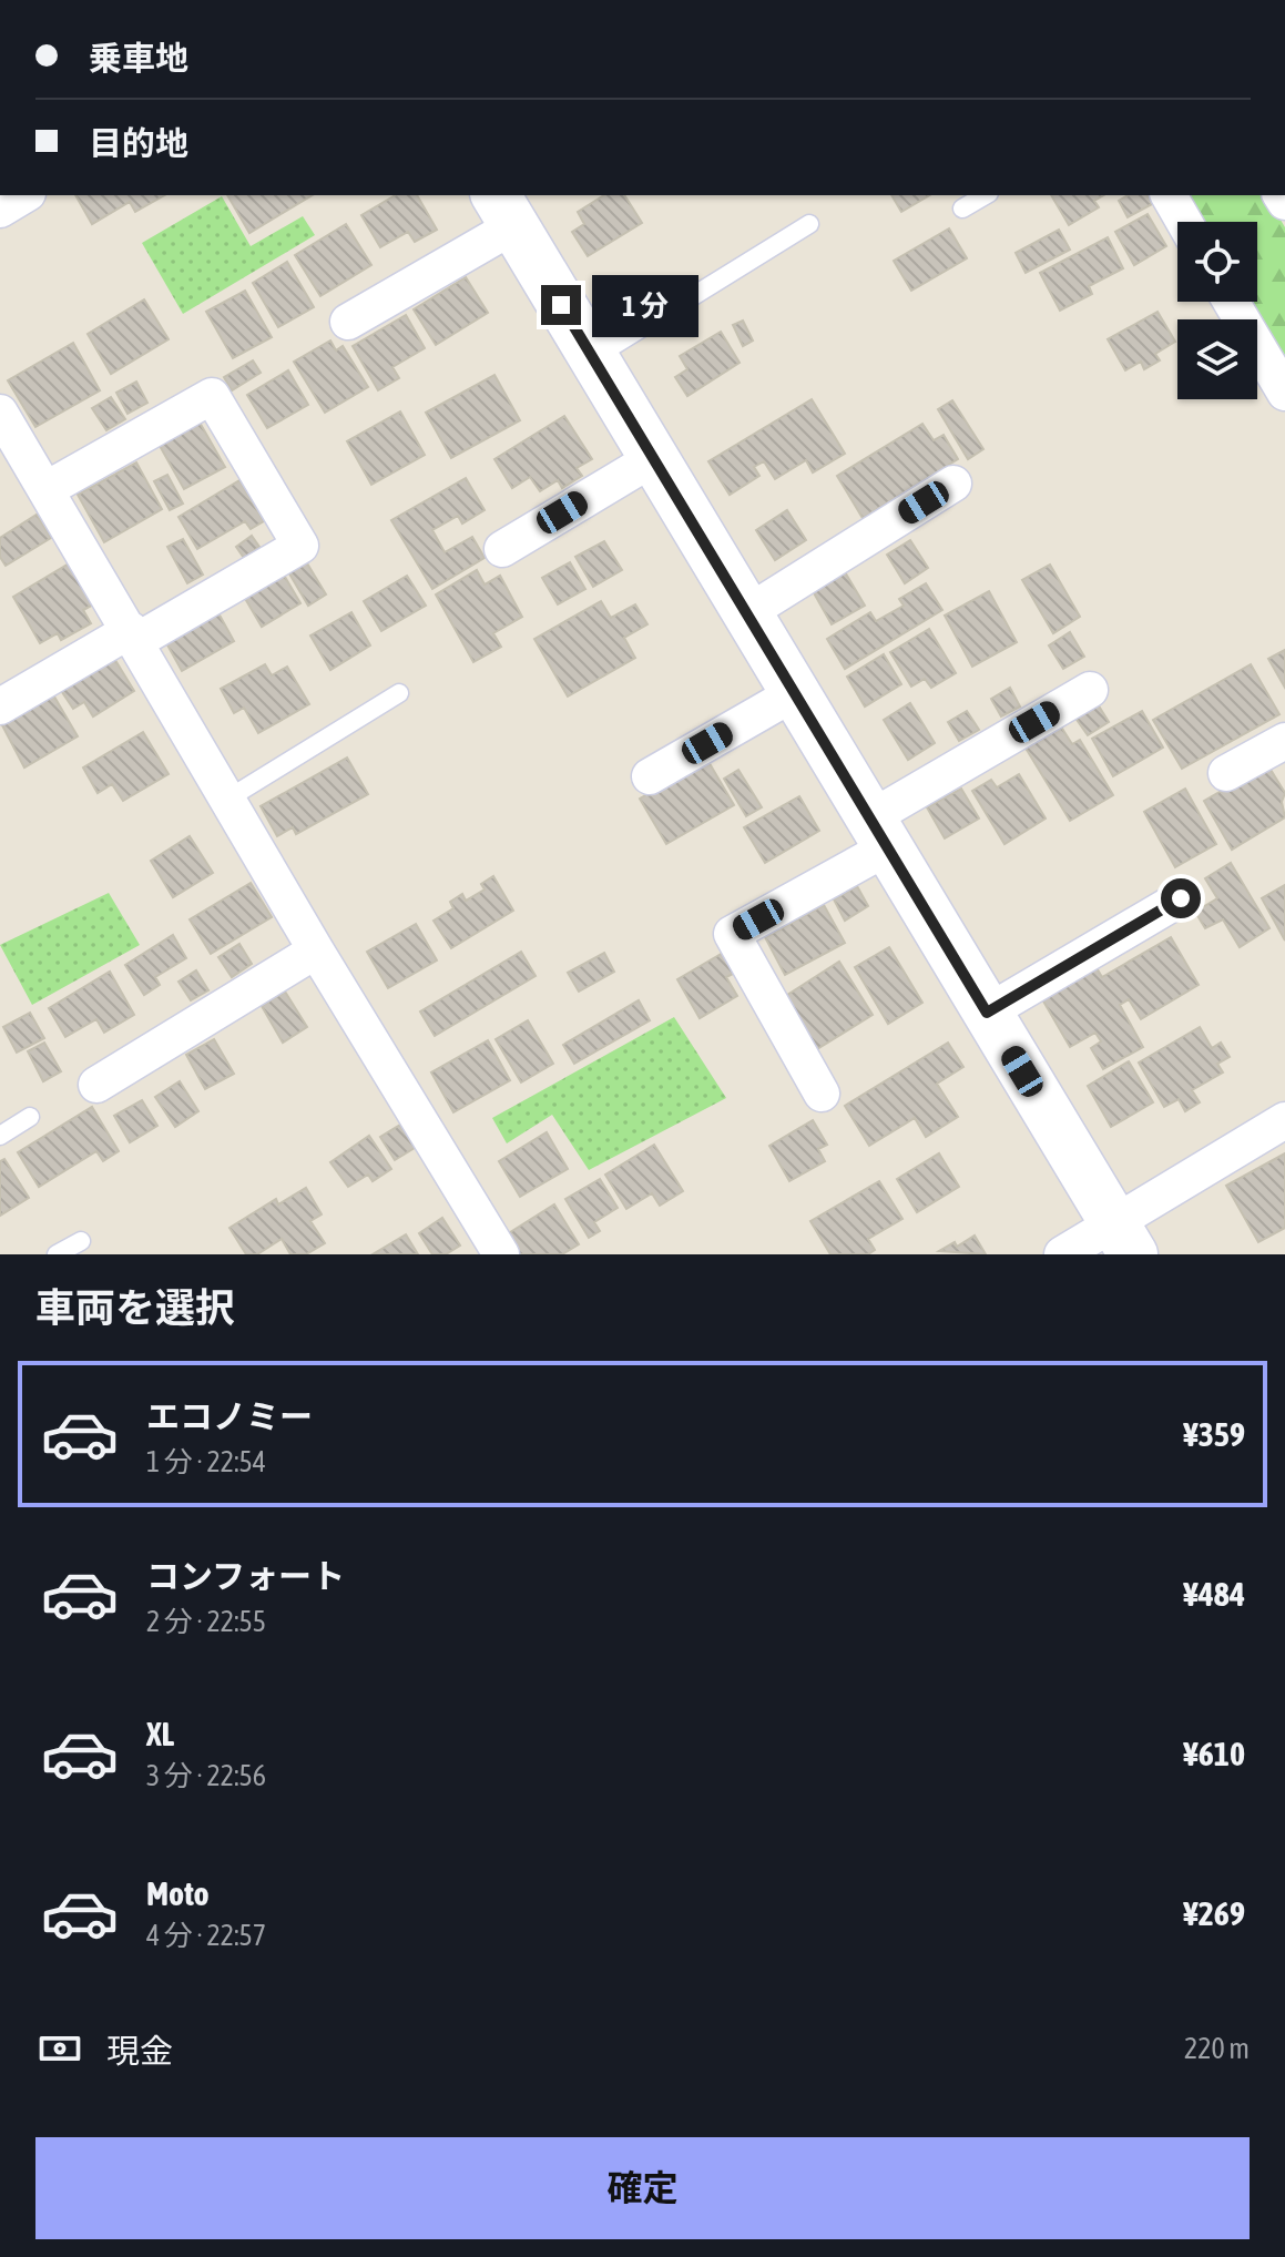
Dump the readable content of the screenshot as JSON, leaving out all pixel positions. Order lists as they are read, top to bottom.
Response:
{
  "page": {
    "banner": ["乗車地", "目的地"],
    "bubble": "1 分",
    "heading": "車両を選択",
    "list": [
      {
        "name": "エコノミー",
        "note": "1 分 · 22:54",
        "value": "¥359"
      },
      {
        "name": "コンフォート",
        "note": "2 分 · 22:55",
        "value": "¥484"
      },
      {
        "name": "XL",
        "note": "3 分 · 22:56",
        "value": "¥610"
      },
      {
        "name": "Moto",
        "note": "4 分 · 22:57",
        "value": "¥269"
      }
    ],
    "pay": ["現金", "220 m"],
    "buttons": "確定"
  }
}
